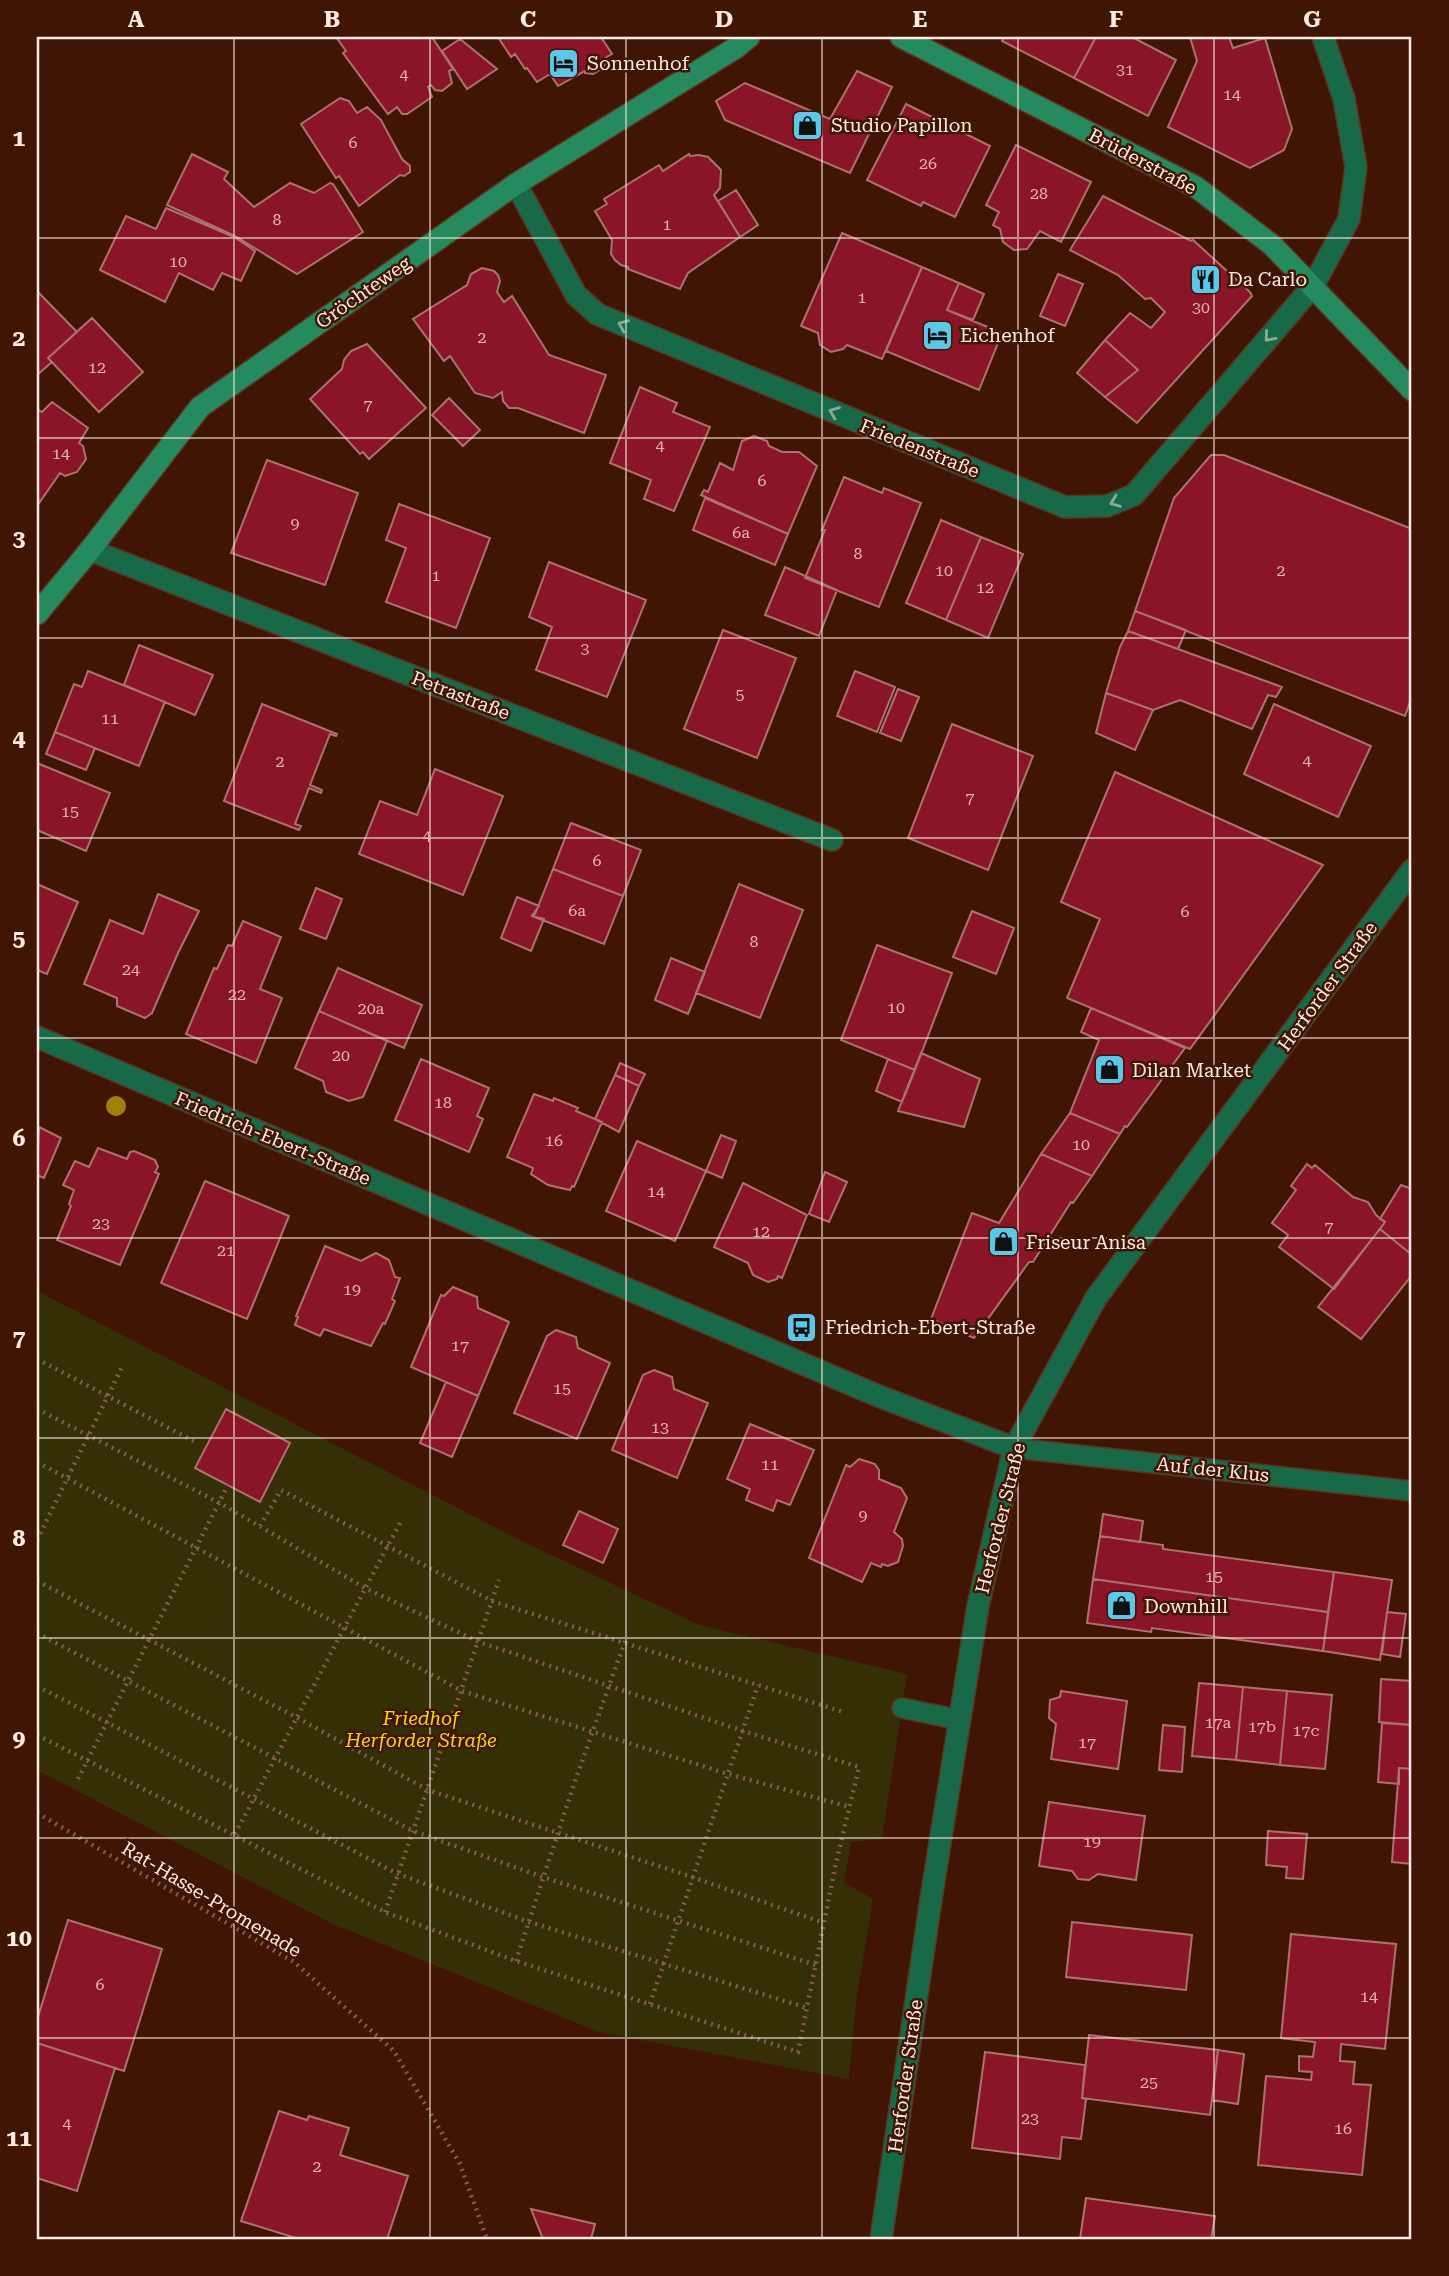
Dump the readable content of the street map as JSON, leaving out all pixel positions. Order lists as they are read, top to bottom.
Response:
{
  "streets": {
    "street": [
      "Brüderstraße",
      "Gröchteweg",
      "Friedenstraße",
      "Petrastraße",
      "Herforder Straße",
      "Friedrich-Ebert-Straße"
    ],
    "lane": ["Auf der Klus"],
    "path": ["Rat-Hasse-Promenade"]
  },
  "crossings": [
    ["Brüderstraße", "Friedenstraße"],
    ["Gröchteweg", "Friedenstraße"],
    ["Gröchteweg", "Petrastraße"],
    ["Herforder Straße", "Friedrich-Ebert-Straße"],
    ["Herforder Straße", "Auf der Klus"],
    ["Friedrich-Ebert-Straße", "Auf der Klus"]
  ],
  "parks": ["Friedhof Herforder Straße"],
  "places": {
    "hotel": ["Sonnenhof", "Eichenhof"],
    "shop": [
      "Studio Papillon",
      "Dilan Market",
      "Friseur Anisa",
      "Downhill"
    ],
    "restaurant": ["Da Carlo"],
    "bus stop": ["Friedrich-Ebert-Straße"]
  },
  "house_numbers": [
    "31",
    "4",
    "14",
    "6",
    "26",
    "28",
    "8",
    "1",
    "10",
    "1",
    "30",
    "2",
    "12",
    "7",
    "4",
    "14",
    "6",
    "9",
    "6a",
    "8",
    "10",
    "2",
    "1",
    "12",
    "3",
    "5",
    "11",
    "4",
    "2",
    "7",
    "15",
    "4",
    "6",
    "6a",
    "6",
    "8",
    "24",
    "22",
    "10",
    "20a",
    "20",
    "18",
    "16",
    "10",
    "14",
    "23",
    "7",
    "12",
    "21",
    "19",
    "17",
    "15",
    "13",
    "11",
    "9",
    "15",
    "17a",
    "17b",
    "17c",
    "17",
    "19",
    "6",
    "14",
    "25",
    "23",
    "4",
    "16",
    "2"
  ],
  "grid": {
    "columns": [
      "A",
      "B",
      "C",
      "D",
      "E",
      "F",
      "G"
    ],
    "rows": [
      "1",
      "2",
      "3",
      "4",
      "5",
      "6",
      "7",
      "8",
      "9",
      "10",
      "11"
    ]
  }
}
